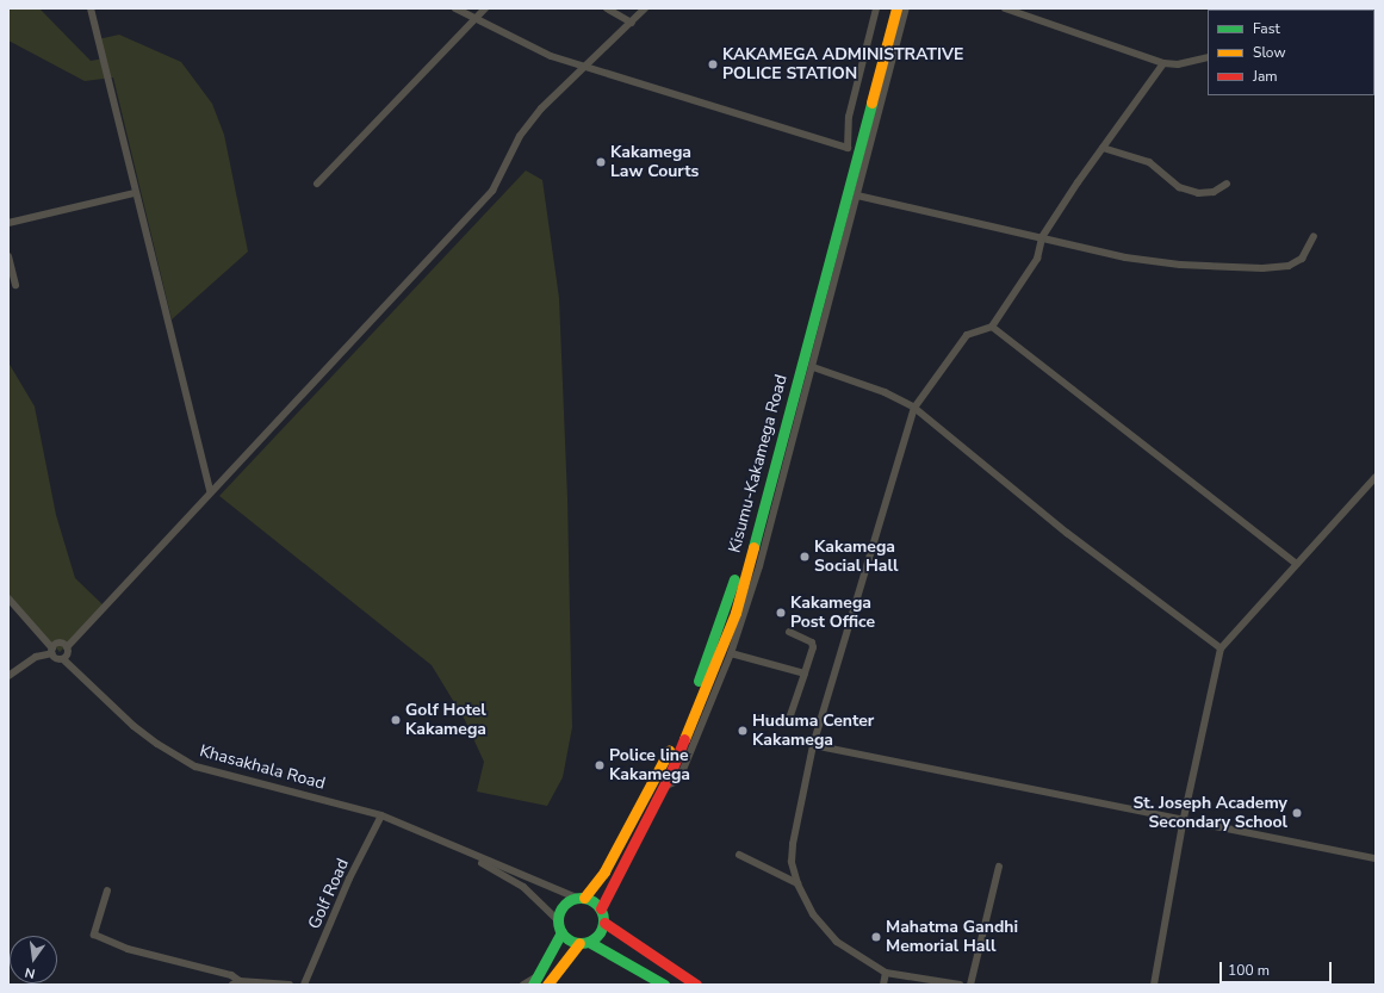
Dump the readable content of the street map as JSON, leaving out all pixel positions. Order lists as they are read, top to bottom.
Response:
{
  "streets": {
    "highway": ["Kisumu-Kakamega Road"],
    "street": ["Khasakhala Road", "Golf Road"]
  },
  "crossings": [
    ["Khasakhala Road", "Golf Road"]
  ],
  "places": [
    "KAKAMEGA ADMINISTRATIVE POLICE STATION",
    "Kakamega Law Courts",
    "Kakamega Social Hall",
    "Kakamega Post Office",
    "Golf Hotel Kakamega",
    "Huduma Center Kakamega",
    "Police line Kakamega",
    "St. Joseph Academy Secondary School",
    "Mahatma Gandhi Memorial Hall"
  ],
  "legend": ["Fast", "Slow", "Jam"],
  "scale_bar": "100 m",
  "north": "bottom"
}
